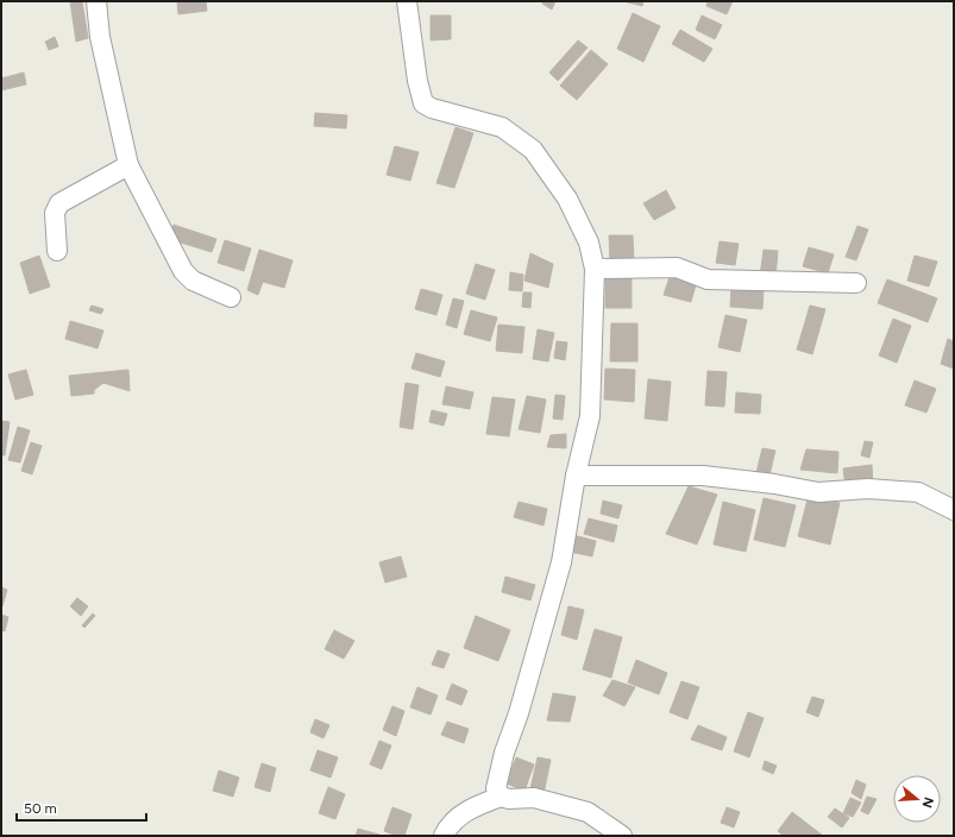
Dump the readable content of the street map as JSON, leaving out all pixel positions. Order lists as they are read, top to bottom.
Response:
{
  "scale_bar": "50 m",
  "north": "right"
}
